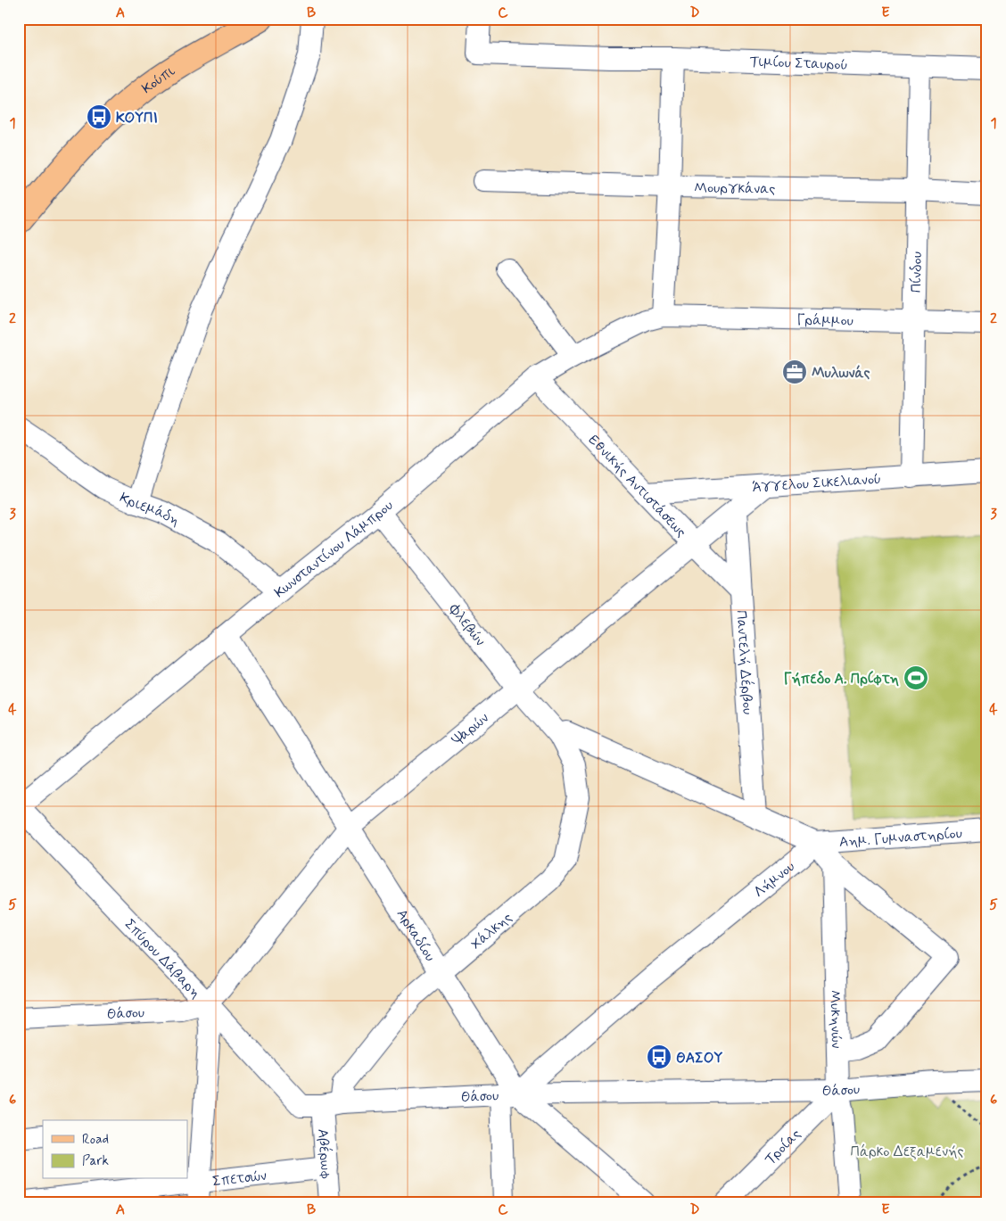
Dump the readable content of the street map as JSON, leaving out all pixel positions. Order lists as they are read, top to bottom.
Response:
{
  "streets": {
    "main road": ["Κούπι"],
    "street": [
      "Τιμίου Σταυρού",
      "Μουργκάνας",
      "Πίνδου",
      "Γράμμου",
      "Άγγελου Σικελιανού",
      "Εθνικής Αντιστάσεως",
      "Κριεμάδη",
      "Κωνσταντίνου Λάμπρου",
      "Φλεβών",
      "Παντελή Δέρβου",
      "Ψαρών",
      "Αημ. Γυμναστηρίου",
      "Λήμνου",
      "Χάλκης",
      "Αρκαδίου",
      "Σπύρου Δάβαρη",
      "Θάσου",
      "Μυκηνών",
      "Τροίας",
      "Αβέρωφ",
      "Σπετσών"
    ]
  },
  "crossings": [
    ["Τιμίου Σταυρού", "Πίνδου"],
    ["Μουργκάνας", "Πίνδου"],
    ["Πίνδου", "Γράμμου"],
    ["Πίνδου", "Άγγελου Σικελιανού"],
    ["Γράμμου", "Κωνσταντίνου Λάμπρου"],
    ["Άγγελου Σικελιανού", "Εθνικής Αντιστάσεως"],
    ["Άγγελου Σικελιανού", "Ψαρών"],
    ["Εθνικής Αντιστάσεως", "Κωνσταντίνου Λάμπρου"],
    ["Εθνικής Αντιστάσεως", "Παντελή Δέρβου"],
    ["Εθνικής Αντιστάσεως", "Ψαρών"],
    ["Κριεμάδη", "Κωνσταντίνου Λάμπρου"],
    ["Κωνσταντίνου Λάμπρου", "Φλεβών"],
    ["Κωνσταντίνου Λάμπρου", "Αρκαδίου"],
    ["Κωνσταντίνου Λάμπρου", "Σπύρου Δάβαρη"],
    ["Φλεβών", "Ψαρών"],
    ["Φλεβών", "Χάλκης"],
    ["Παντελή Δέρβου", "Ψαρών"],
    ["Ψαρών", "Αρκαδίου"],
    ["Ψαρών", "Σπύρου Δάβαρη"],
    ["Ψαρών", "Θάσου"],
    ["Αημ. Γυμναστηρίου", "Λήμνου"],
    ["Λήμνου", "Αρκαδίου"],
    ["Λήμνου", "Θάσου"],
    ["Χάλκης", "Αρκαδίου"],
    ["Χάλκης", "Θάσου"],
    ["Χάλκης", "Αβέρωφ"],
    ["Αρκαδίου", "Θάσου"],
    ["Σπύρου Δάβαρη", "Θάσου"],
    ["Σπύρου Δάβαρη", "Σπετσών"],
    ["Θάσου", "Μυκηνών"],
    ["Θάσου", "Τροίας"],
    ["Θάσου", "Αβέρωφ"],
    ["Μυκηνών", "Τροίας"],
    ["Αβέρωφ", "Σπετσών"]
  ],
  "parks": ["Πάρκο Δεξαμενής"],
  "places": {
    "bus stop": ["ΚΟΥΠΙ", "ΘΑΣΟΥ"],
    "office": ["Μυλωνάς"],
    "sports": ["Γήπεδο Α. Πρίφτη"]
  },
  "legend": ["Road", "Park"],
  "grid": {
    "columns": [
      "A",
      "B",
      "C",
      "D",
      "E"
    ],
    "rows": [
      "1",
      "2",
      "3",
      "4",
      "5",
      "6"
    ]
  }
}
